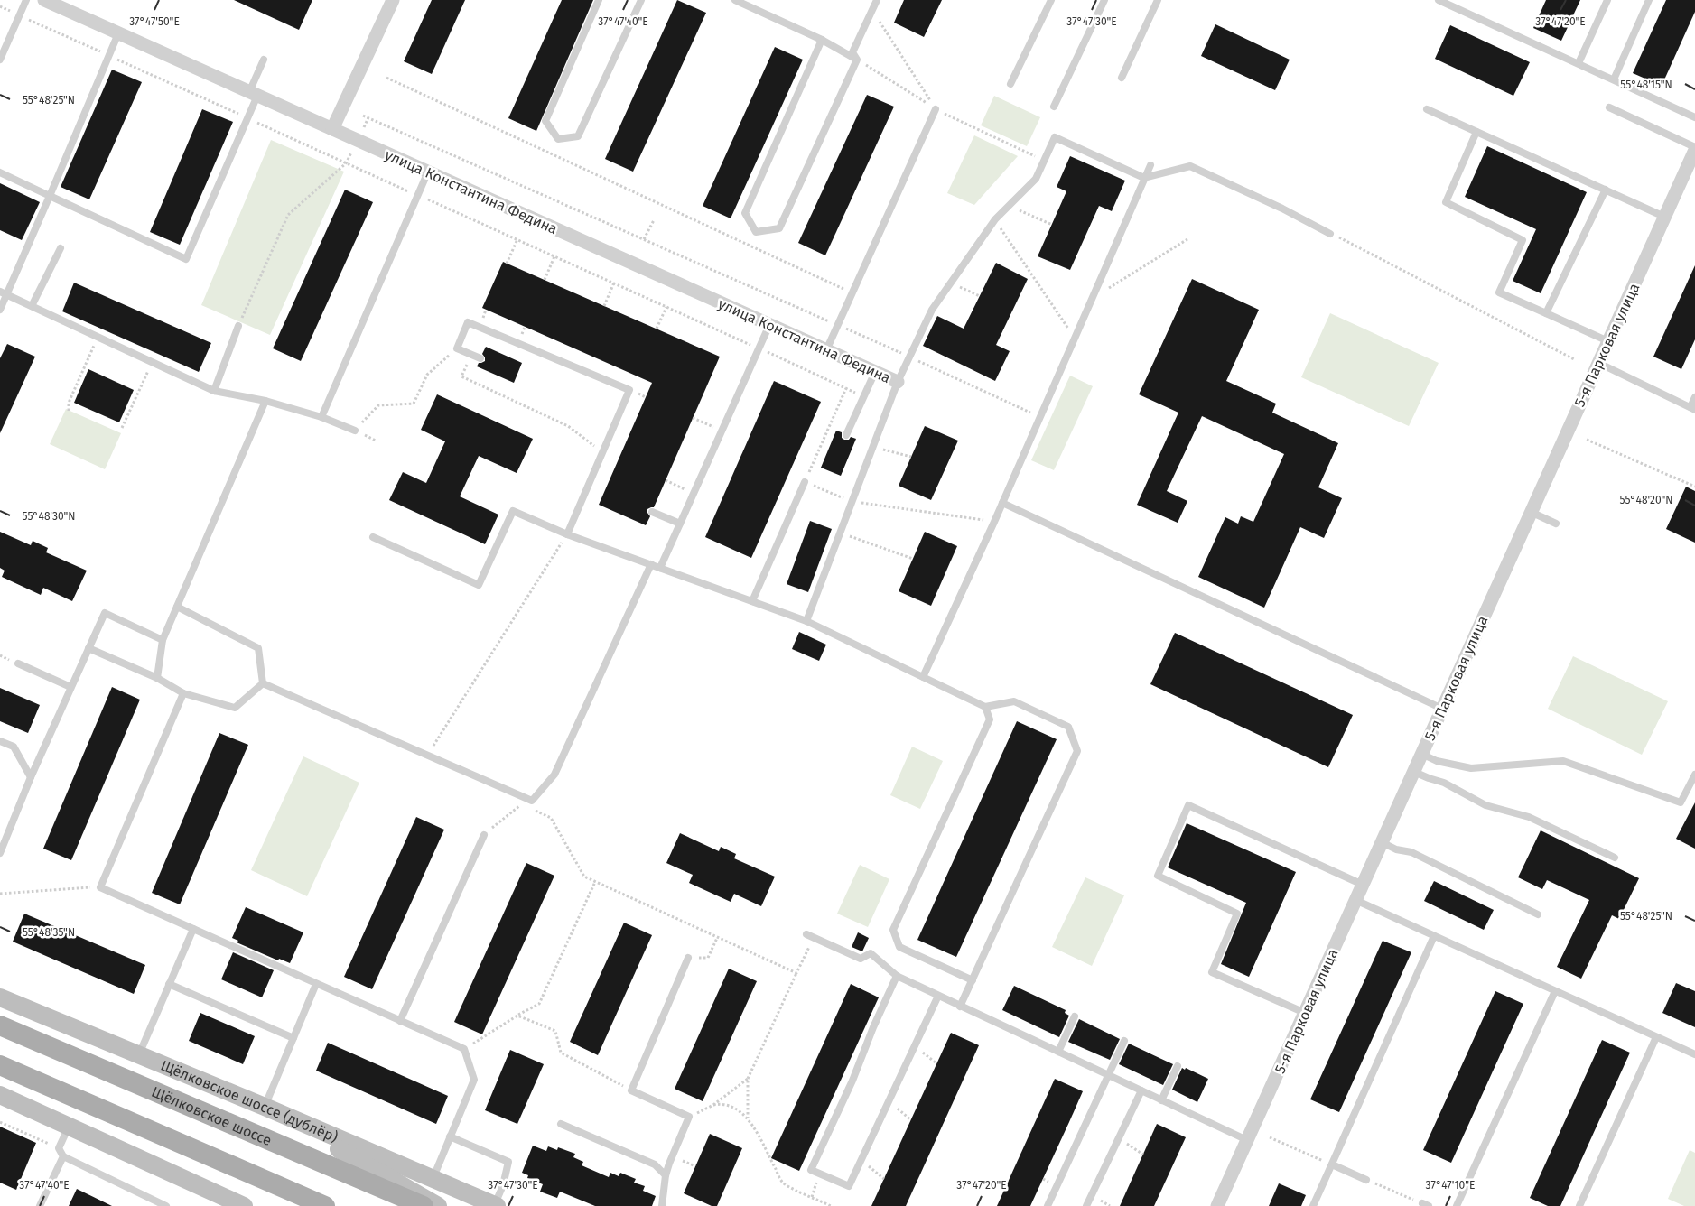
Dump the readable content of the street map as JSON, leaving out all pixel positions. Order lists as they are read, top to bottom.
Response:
{
  "streets": {
    "main road": ["Щёлковское шоссе (дублёр)", "Щёлковское шоссе"],
    "street": ["улица Константина Федина", "5-я Парковая улица"]
  },
  "coordinates": [
    "37°47'50\"E",
    "37°47'40\"E",
    "37°47'30\"E",
    "37°47'20\"E",
    "55°48'15\"N",
    "55°48'25\"N",
    "55°48'20\"N",
    "55°48'30\"N",
    "55°48'35\"N",
    "37°47'10\"E"
  ]
}
